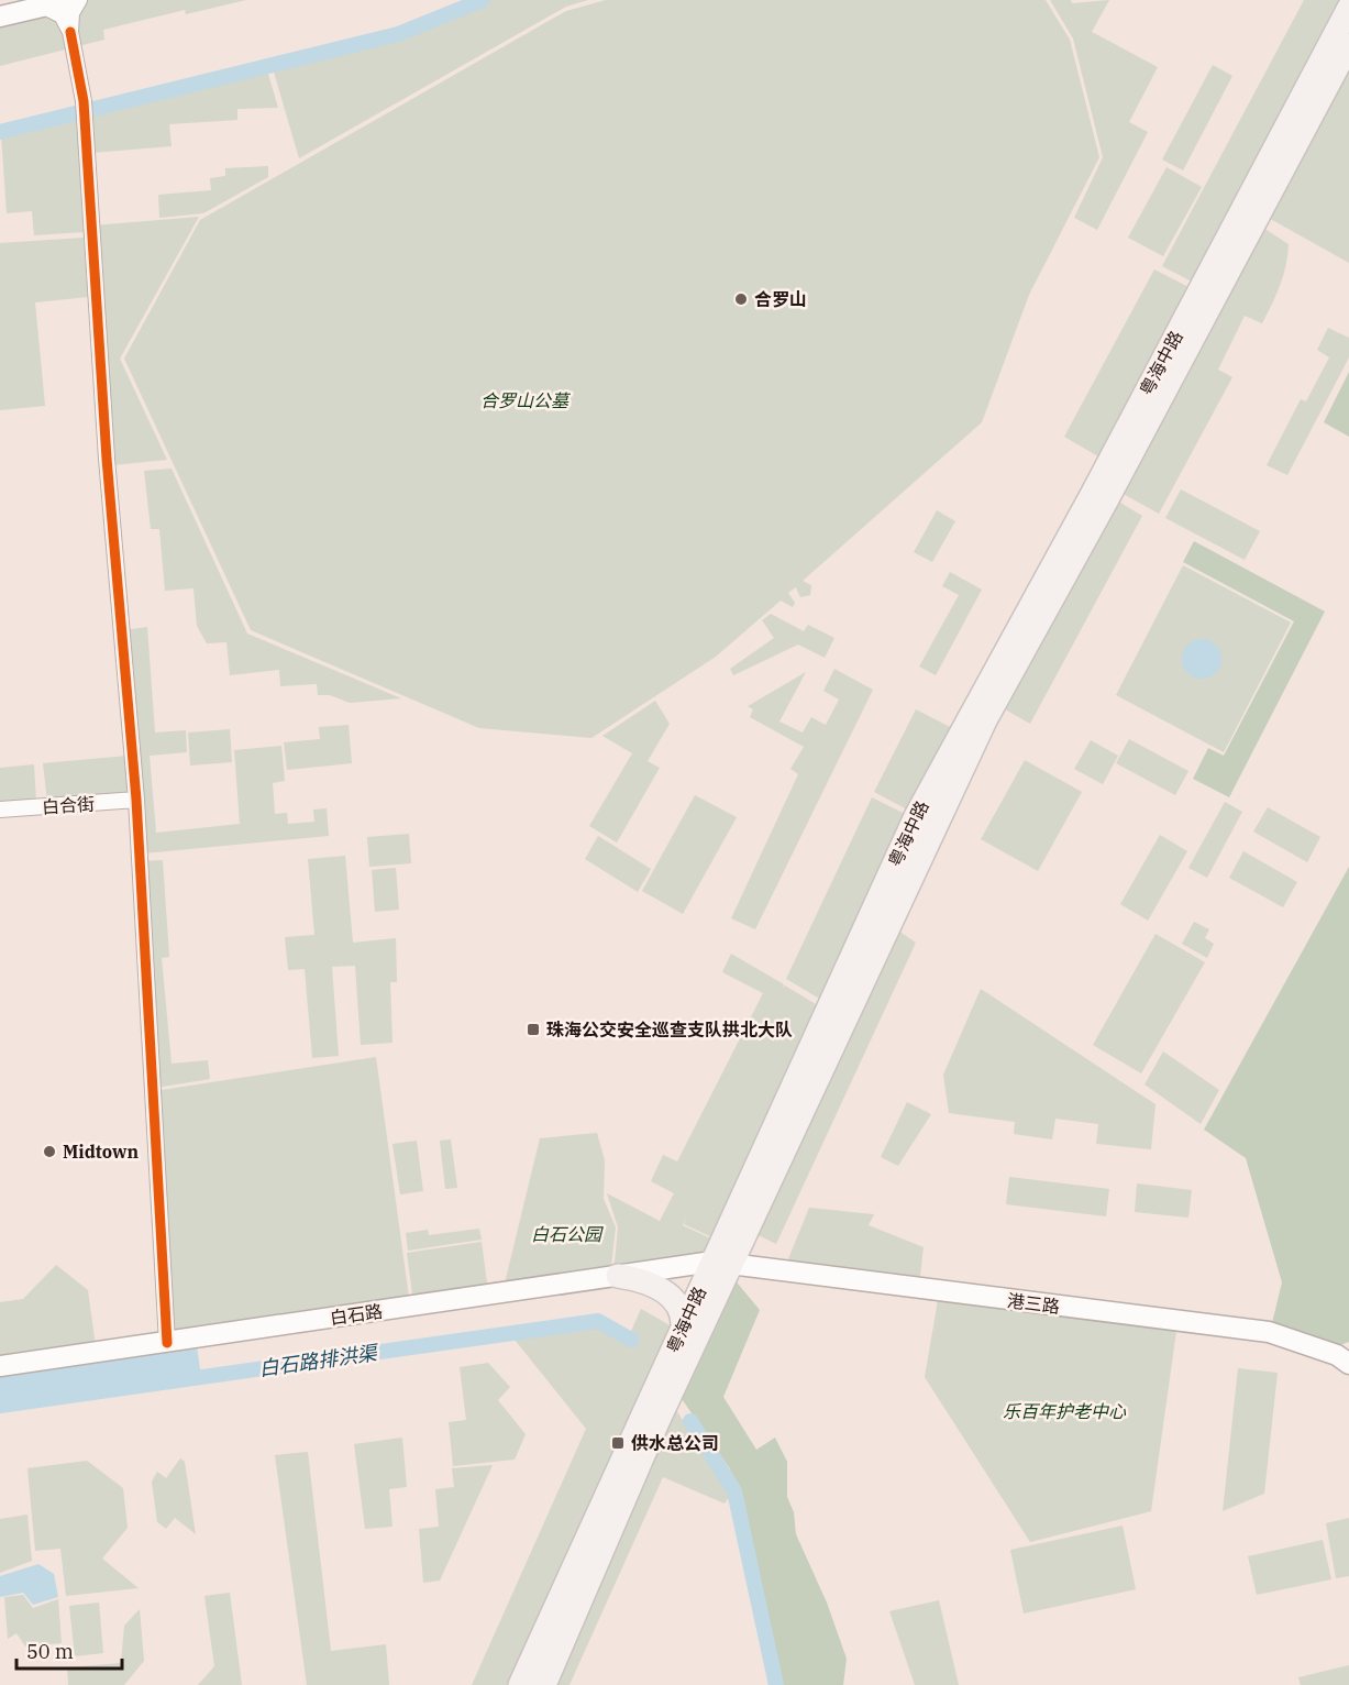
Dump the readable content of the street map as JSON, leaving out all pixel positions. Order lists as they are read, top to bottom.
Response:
{
  "streets": {
    "highway": ["粤海中路"],
    "main road": ["港三路", "白石路"],
    "street": ["白合街"]
  },
  "crossings": [
    ["粤海中路", "港三路"],
    ["粤海中路", "白石路"],
    ["港三路", "白石路"]
  ],
  "water": ["白石路排洪渠"],
  "parks": ["合罗山公墓", "白石公园", "乐百年护老中心"],
  "places": {
    "other": ["合罗山", "Midtown"],
    "transit": ["珠海公交安全巡查支队拱北大队", "供水总公司"]
  },
  "scale_bar": "50 m"
}
